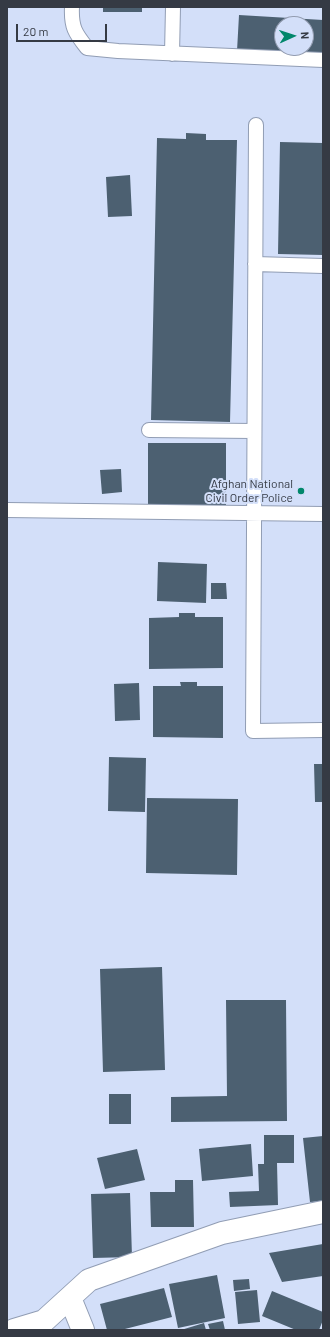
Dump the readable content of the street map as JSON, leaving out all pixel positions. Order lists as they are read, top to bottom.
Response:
{
  "places": ["Afghan National Civil Order Police"],
  "scale_bar": "20 m",
  "north": "right"
}
